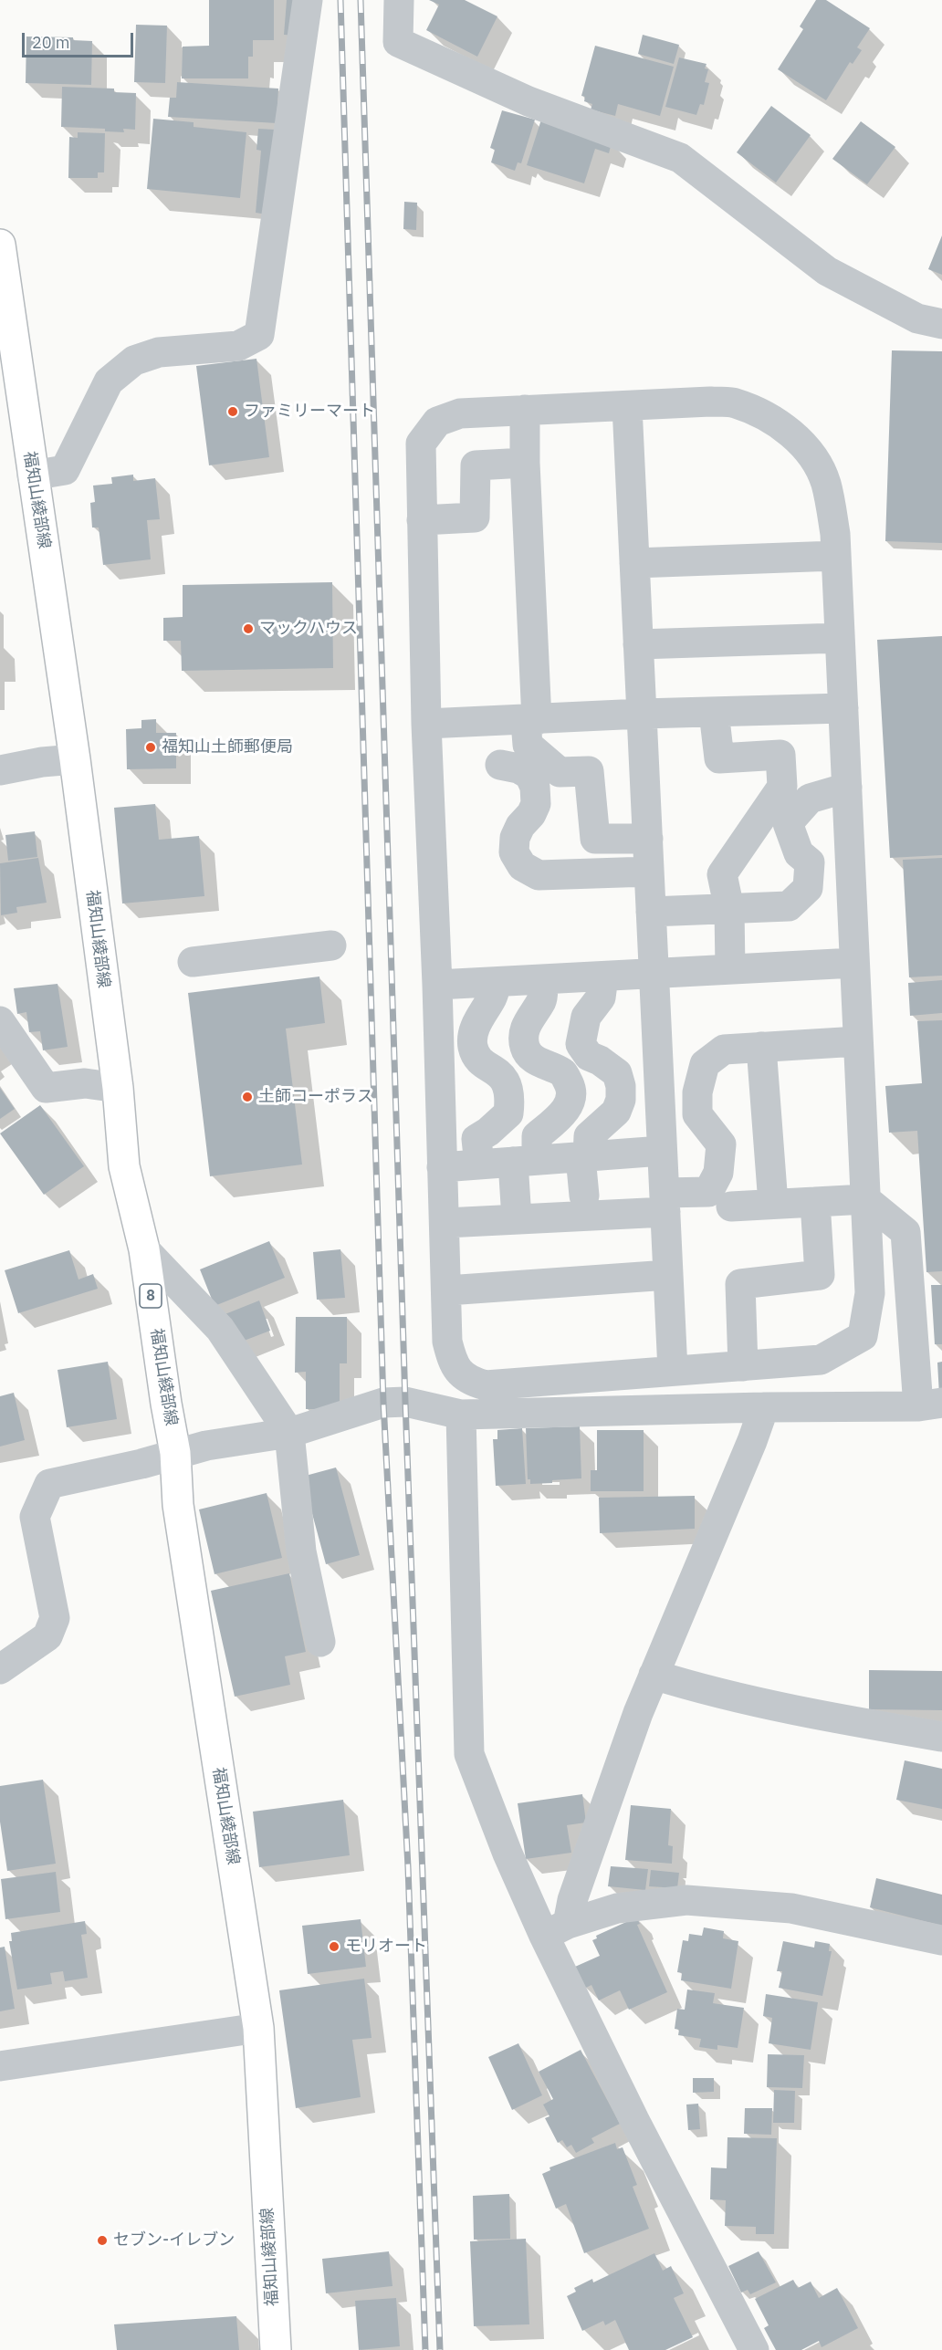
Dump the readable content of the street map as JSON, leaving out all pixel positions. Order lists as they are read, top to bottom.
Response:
{
  "streets": {
    "main road": ["福知山綾部線", "8"]
  },
  "places": [
    "ファミリーマート",
    "マックハウス",
    "福知山土師郵便局",
    "土師コーポラス",
    "モリオート",
    "セブン-イレブン"
  ],
  "scale_bar": "20 m"
}
